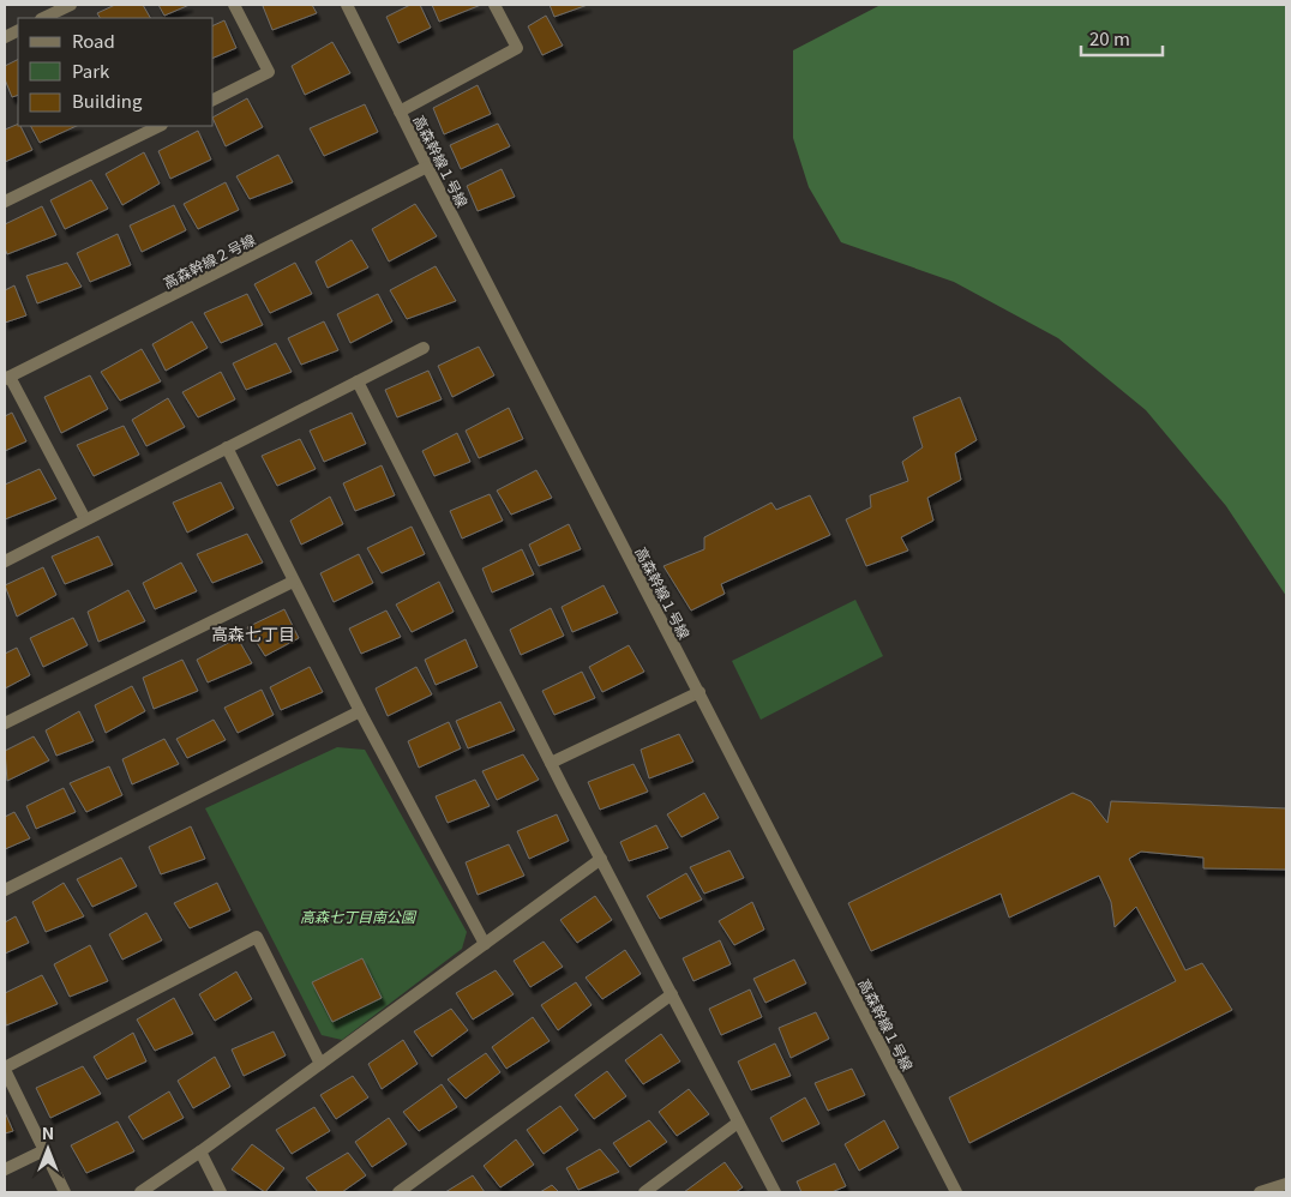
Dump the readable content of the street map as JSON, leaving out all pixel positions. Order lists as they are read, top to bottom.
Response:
{
  "streets": {
    "street": ["高森幹線１号線", "高森幹線２号線"]
  },
  "crossings": [
    ["高森幹線１号線", "高森幹線２号線"]
  ],
  "districts": ["高森七丁目"],
  "parks": ["高森七丁目南公園"],
  "legend": ["Road", "Park", "Building"],
  "scale_bar": "20 m",
  "north": "top"
}
